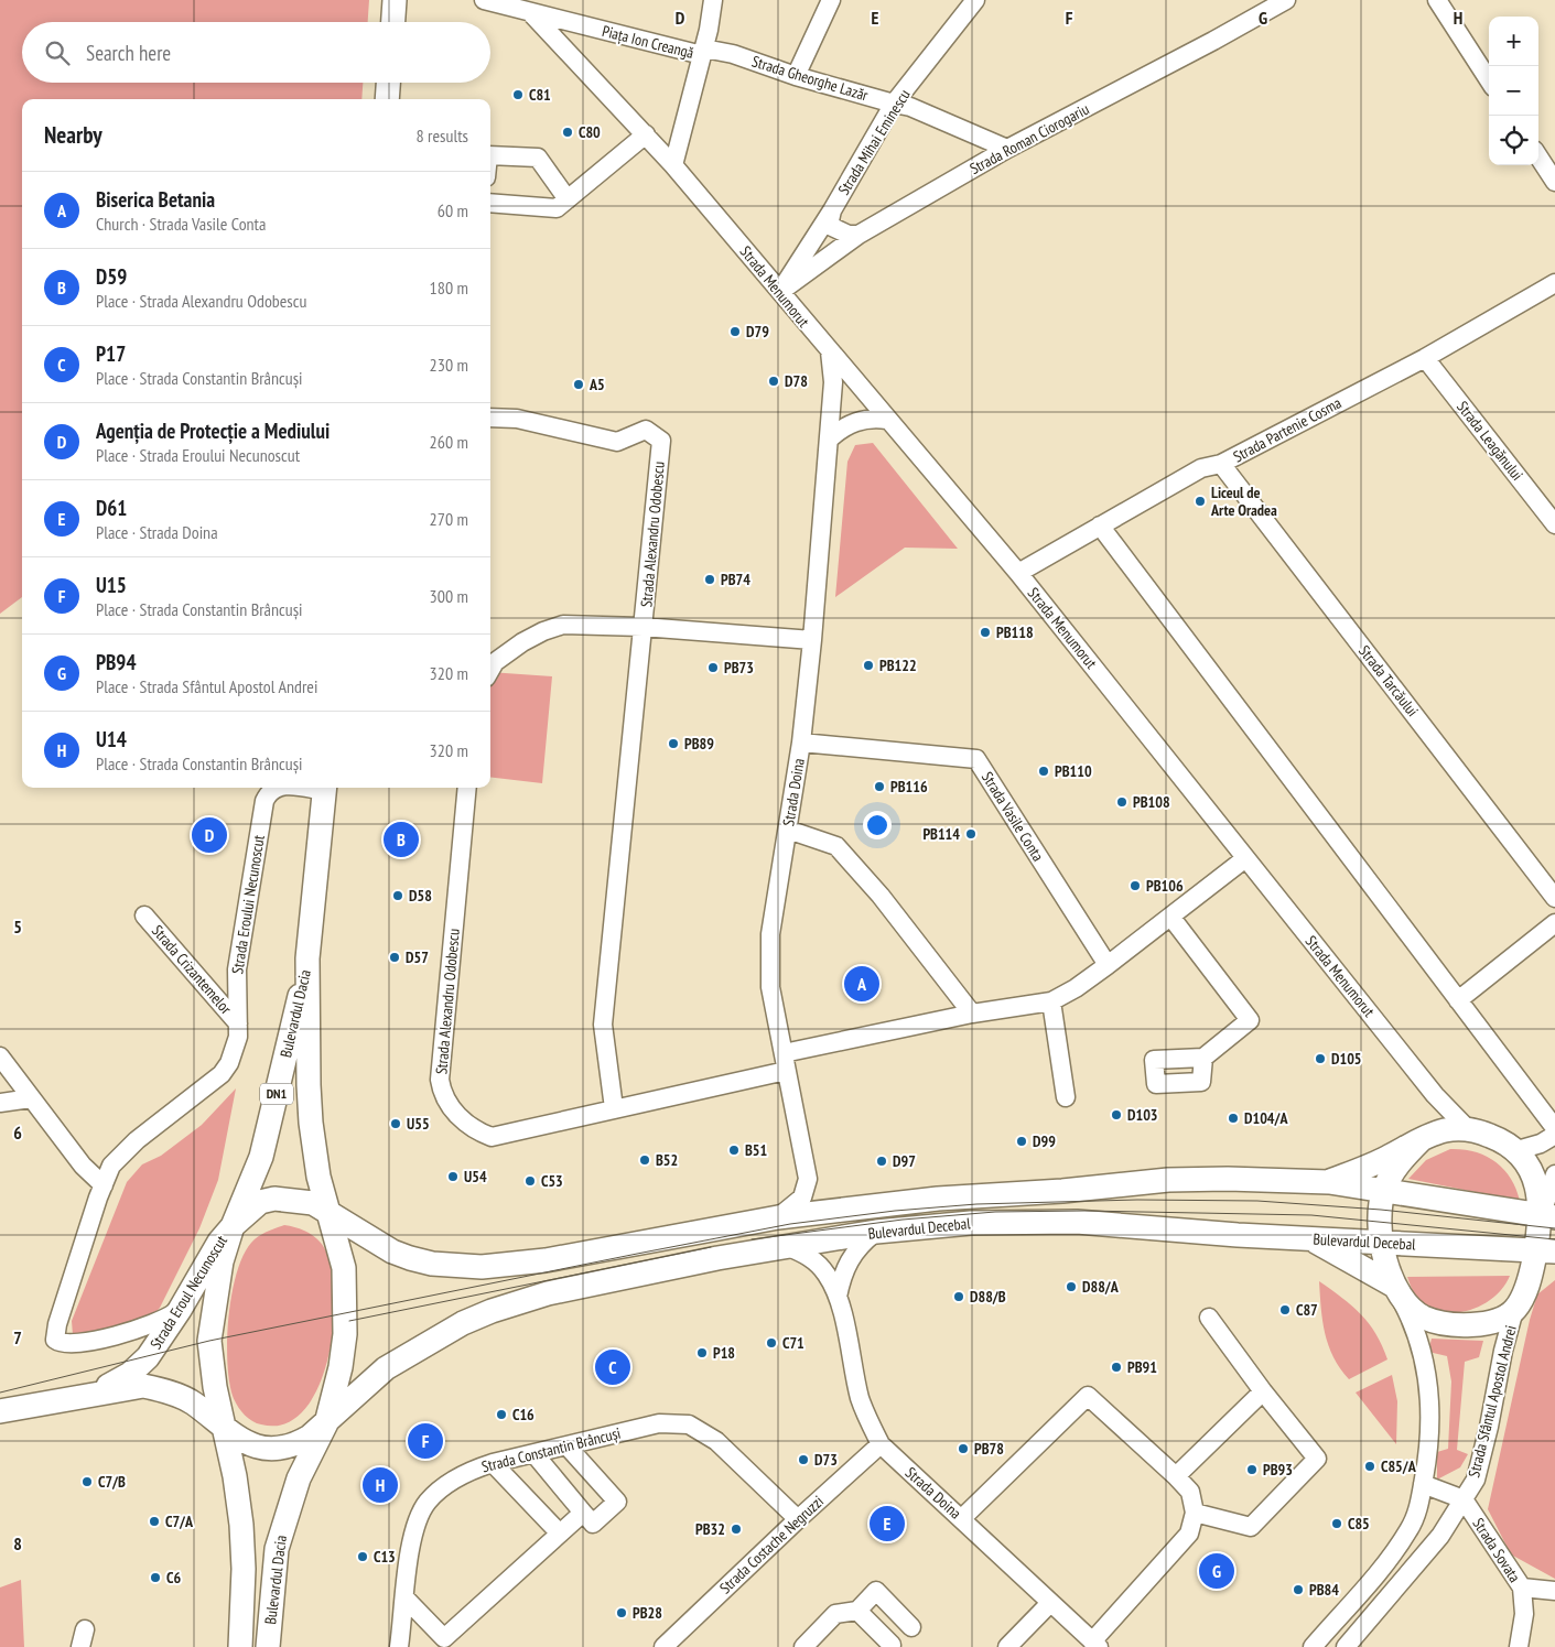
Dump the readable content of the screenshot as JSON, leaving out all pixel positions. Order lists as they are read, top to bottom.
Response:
{
  "streets": {
    "main road": [
      "Bulevardul Dacia",
      "DN1",
      "Bulevardul Decebal",
      "Strada Eroul Necunoscut"
    ],
    "street": [
      "Piața Ion Creangă",
      "Strada Gheorghe Lazăr",
      "Strada Roman Ciorogariu",
      "Strada Mihai Eminescu",
      "Strada Menumorut",
      "Strada Partenie Cosma",
      "Strada Leagănului",
      "Strada Alexandru Odobescu",
      "Strada Tarcăului",
      "Strada Doina",
      "Strada Vasile Conta",
      "Strada Eroului Necunoscut",
      "Strada Crizantemelor",
      "Strada Sfântul Apostol Andrei",
      "Strada Constantin Brâncuși",
      "Strada Costache Negruzzi",
      "Strada Sovata"
    ]
  },
  "crossings": [
    ["Piața Ion Creangă", "Strada Gheorghe Lazăr"],
    ["Piața Ion Creangă", "Strada Menumorut"],
    ["Strada Gheorghe Lazăr", "Strada Roman Ciorogariu"],
    ["Strada Gheorghe Lazăr", "Strada Mihai Eminescu"],
    ["Strada Roman Ciorogariu", "Strada Mihai Eminescu"],
    ["Strada Roman Ciorogariu", "Strada Menumorut"],
    ["Strada Mihai Eminescu", "Strada Menumorut"],
    ["Strada Menumorut", "Strada Partenie Cosma"],
    ["Strada Menumorut", "Strada Doina"],
    ["Strada Partenie Cosma", "Strada Leagănului"],
    ["Strada Partenie Cosma", "Strada Tarcăului"],
    ["Strada Alexandru Odobescu", "Strada Doina"],
    ["Strada Doina", "Strada Vasile Conta"],
    ["Strada Doina", "Bulevardul Decebal"],
    ["Strada Doina", "Strada Costache Negruzzi"],
    ["Strada Eroului Necunoscut", "Strada Crizantemelor"],
    ["Strada Eroului Necunoscut", "Strada Eroul Necunoscut"],
    ["Bulevardul Dacia", "Bulevardul Decebal"],
    ["Bulevardul Dacia", "Strada Eroul Necunoscut"],
    ["Strada Sfântul Apostol Andrei", "Strada Sovata"],
    ["Strada Constantin Brâncuși", "Strada Costache Negruzzi"]
  ],
  "places": [
    "C81",
    "C80",
    "D79",
    "D78",
    "A5",
    "Liceul de Arte Oradea",
    "PB74",
    "PB118",
    "PB122",
    "PB73",
    "PB89",
    "PB110",
    "PB116",
    "PB108",
    "PB114",
    "PB106",
    "D58",
    "D57",
    "D105",
    "D103",
    "D104/A",
    "U55",
    "D99",
    "B51",
    "B52",
    "D97",
    "U54",
    "C53",
    "D88/A",
    "D88/B",
    "C87",
    "C71",
    "P18",
    "PB91",
    "C16",
    "PB78",
    "D73",
    "C85/A",
    "PB93",
    "C7/B",
    "C7/A",
    "C85",
    "PB32",
    "C13",
    "C6",
    "PB84",
    "PB28"
  ],
  "page": {
    "map_buttons": ["+", "−"],
    "search": "Search here",
    "heading": ["Nearby", "8 results"],
    "list": [
      {
        "mark": "A",
        "name": "Biserica Betania",
        "note": "Church · Strada Vasile Conta",
        "value": "60 m"
      },
      {
        "mark": "B",
        "name": "D59",
        "note": "Place · Strada Alexandru Odobescu",
        "value": "180 m"
      },
      {
        "mark": "C",
        "name": "P17",
        "note": "Place · Strada Constantin Brâncuși",
        "value": "230 m"
      },
      {
        "mark": "D",
        "name": "Agenția de Protecție a Mediului",
        "note": "Place · Strada Eroului Necunoscut",
        "value": "260 m"
      },
      {
        "mark": "E",
        "name": "D61",
        "note": "Place · Strada Doina",
        "value": "270 m"
      },
      {
        "mark": "F",
        "name": "U15",
        "note": "Place · Strada Constantin Brâncuși",
        "value": "300 m"
      },
      {
        "mark": "G",
        "name": "PB94",
        "note": "Place · Strada Sfântul Apostol Andrei",
        "value": "320 m"
      },
      {
        "mark": "H",
        "name": "U14",
        "note": "Place · Strada Constantin Brâncuși",
        "value": "320 m"
      }
    ],
    "pins": [
      "D",
      "B",
      "A",
      "C",
      "F",
      "H",
      "E",
      "G"
    ]
  },
  "grid": {
    "columns": [
      "D",
      "E",
      "F",
      "G",
      "H"
    ],
    "rows": [
      "5",
      "6",
      "7",
      "8"
    ]
  }
}
